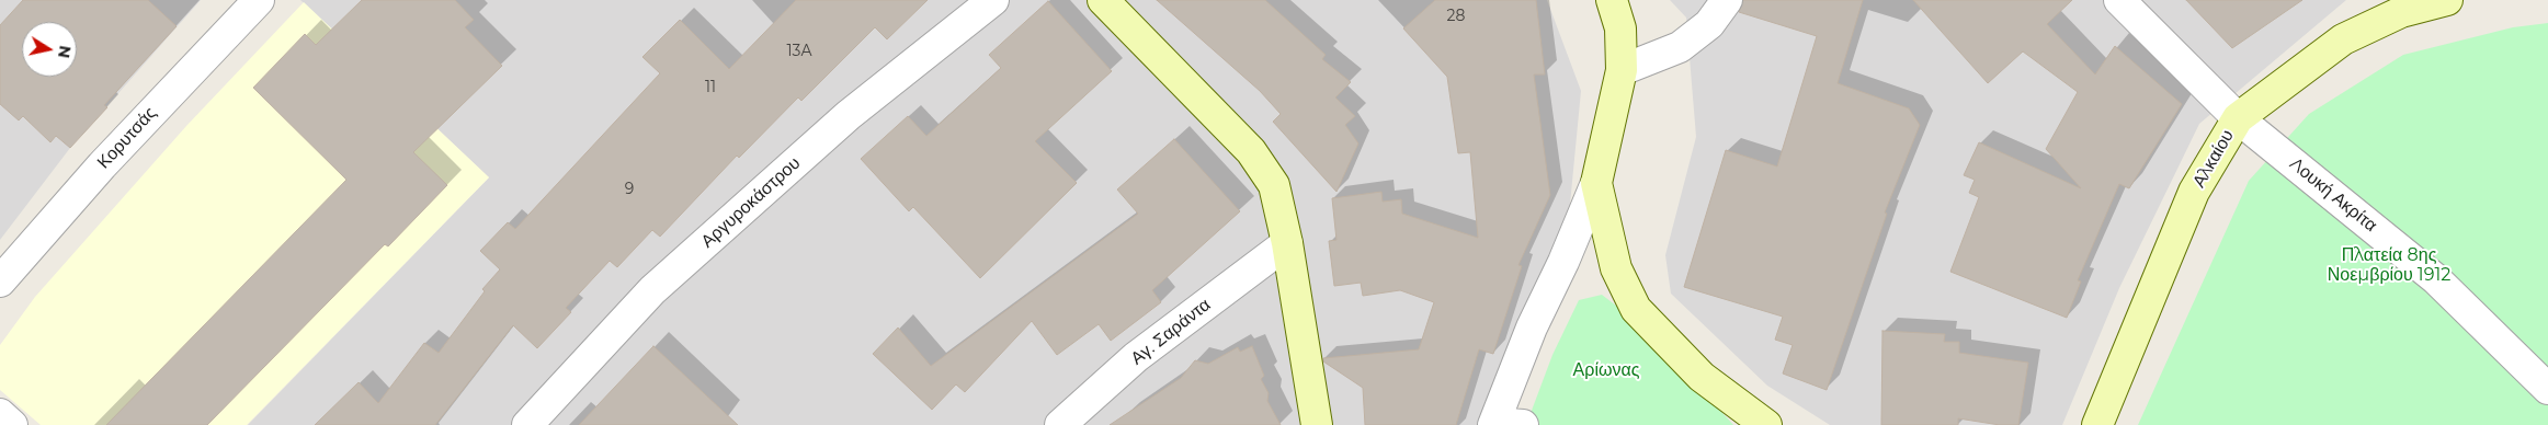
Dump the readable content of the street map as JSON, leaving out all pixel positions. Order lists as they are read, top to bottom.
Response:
{
  "streets": {
    "street": [
      "Κορυτσάς",
      "Αλκαίου",
      "Λουκή Ακρίτα",
      "Αργυροκάστρου",
      "Αγ. Σαράντα"
    ]
  },
  "crossings": [
    ["Αλκαίου", "Λουκή Ακρίτα"]
  ],
  "parks": ["Πλατεία 8ης Νοεμβρίου 1912", "Αρίωνας"],
  "house_numbers": [
    "28",
    "13A",
    "11",
    "9"
  ],
  "north": "right"
}
